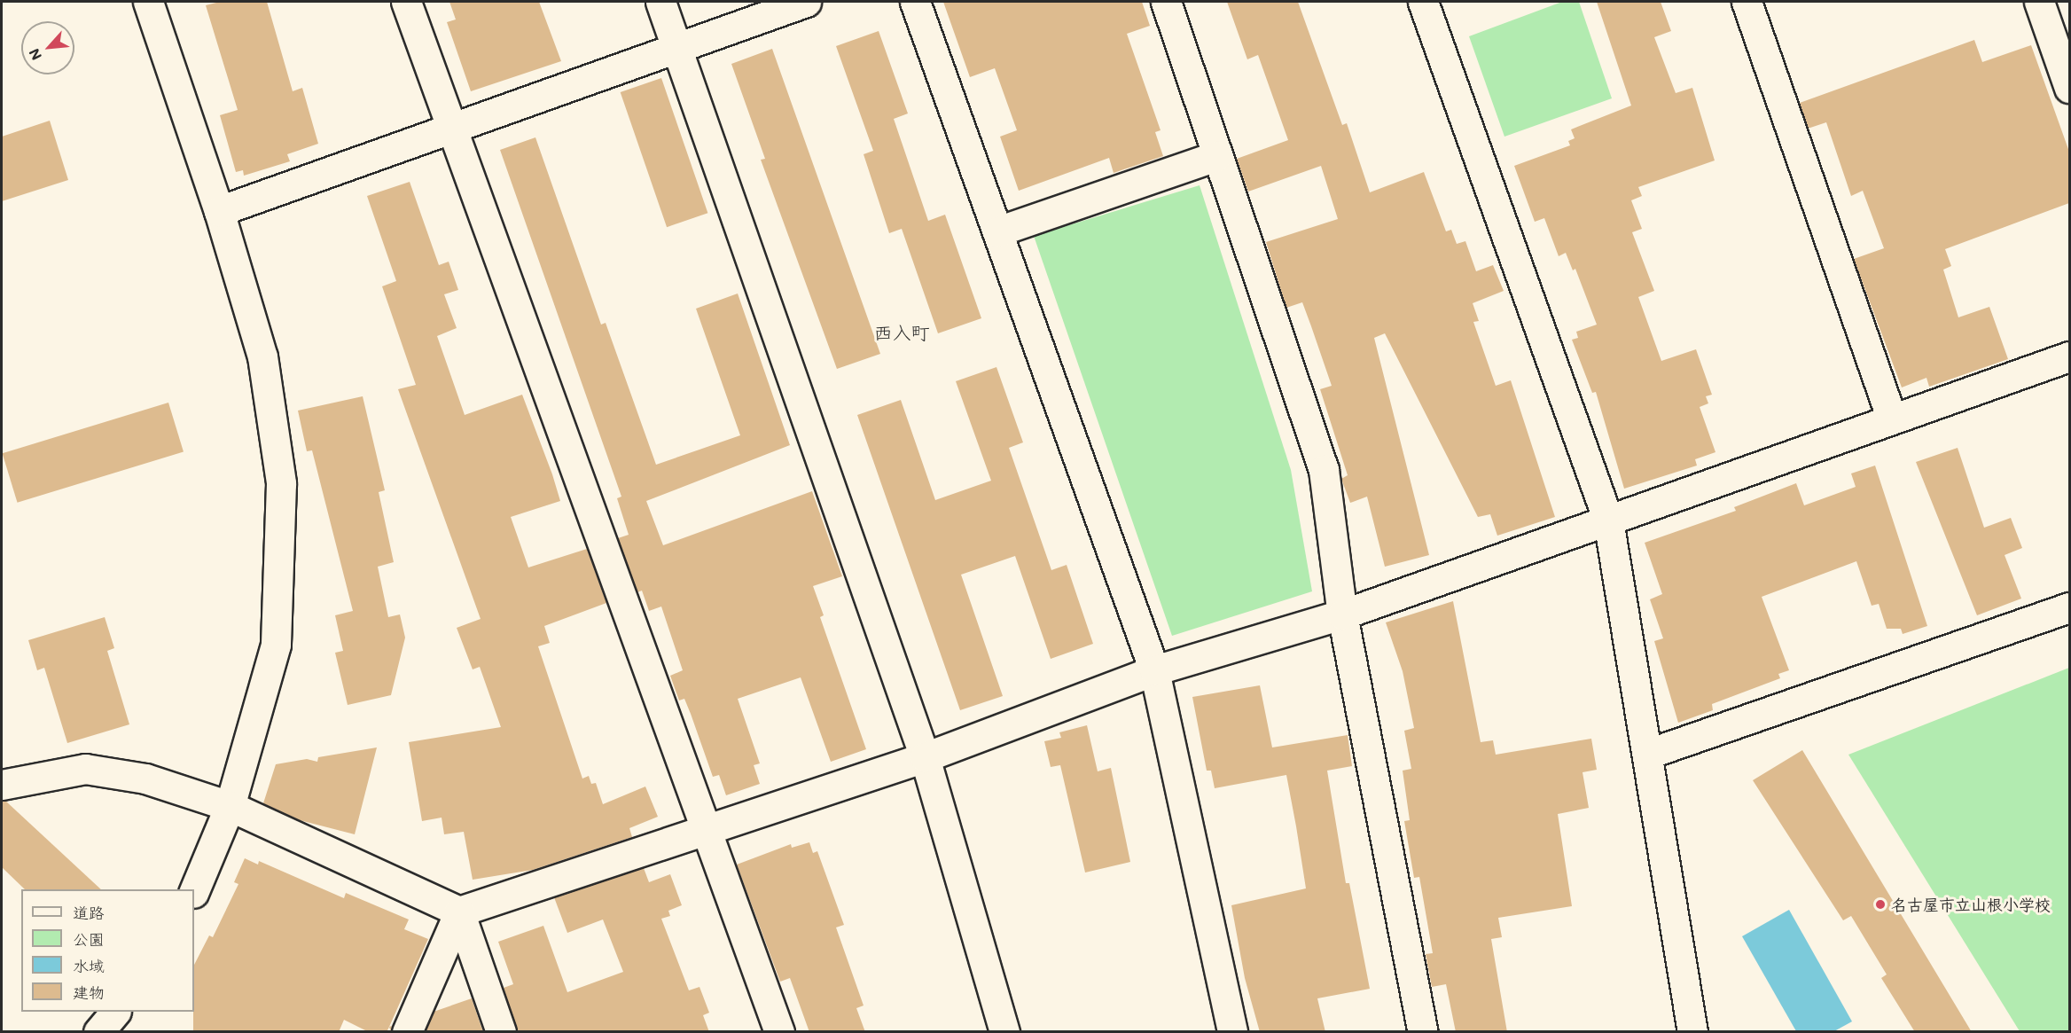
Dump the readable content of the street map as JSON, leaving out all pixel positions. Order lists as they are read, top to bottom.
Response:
{
  "districts": ["西入町"],
  "places": ["名古屋市立山根小学校"],
  "legend": [
    "道路",
    "公園",
    "水域",
    "建物"
  ],
  "north": "bottom left"
}
